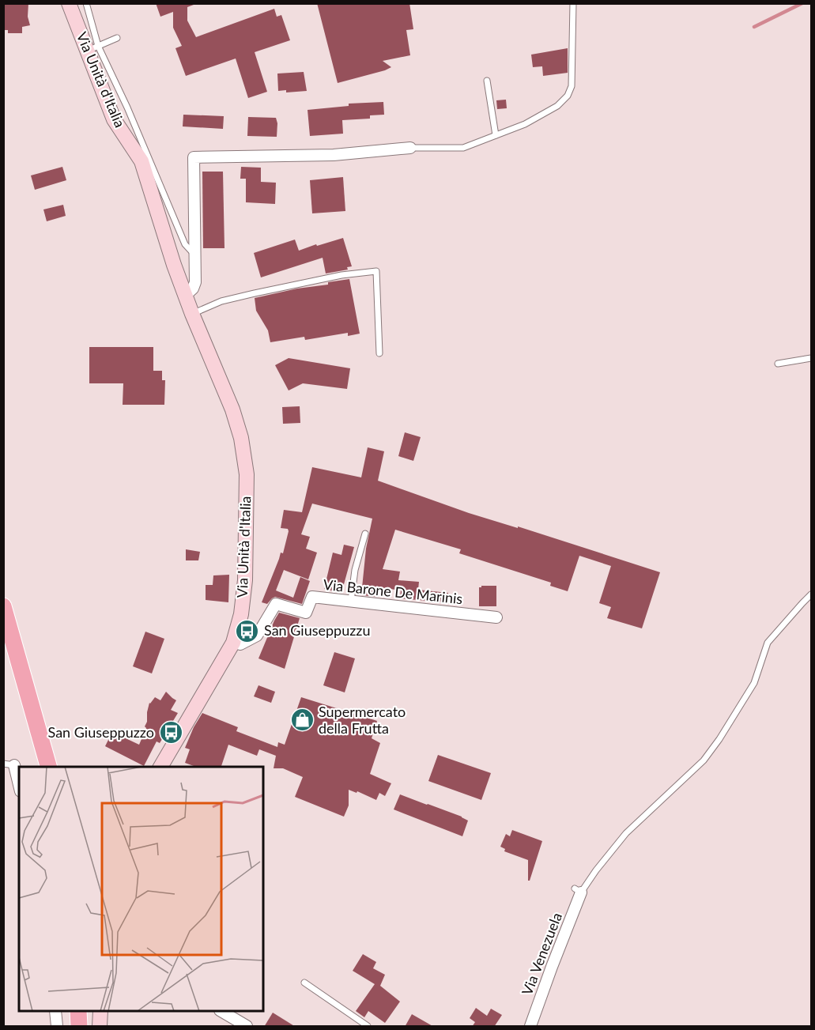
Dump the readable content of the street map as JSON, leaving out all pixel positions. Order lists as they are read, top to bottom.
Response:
{
  "streets": {
    "street": ["Via Unità d'Italia", "Via Barone De Marinis", "Via Venezuela"]
  },
  "crossings": [
    ["Via Unità d'Italia", "Via Barone De Marinis"]
  ],
  "places": {
    "bus stop": ["San Giuseppuzzu", "San Giuseppuzzo"],
    "shop": ["Supermercato della Frutta"]
  }
}
